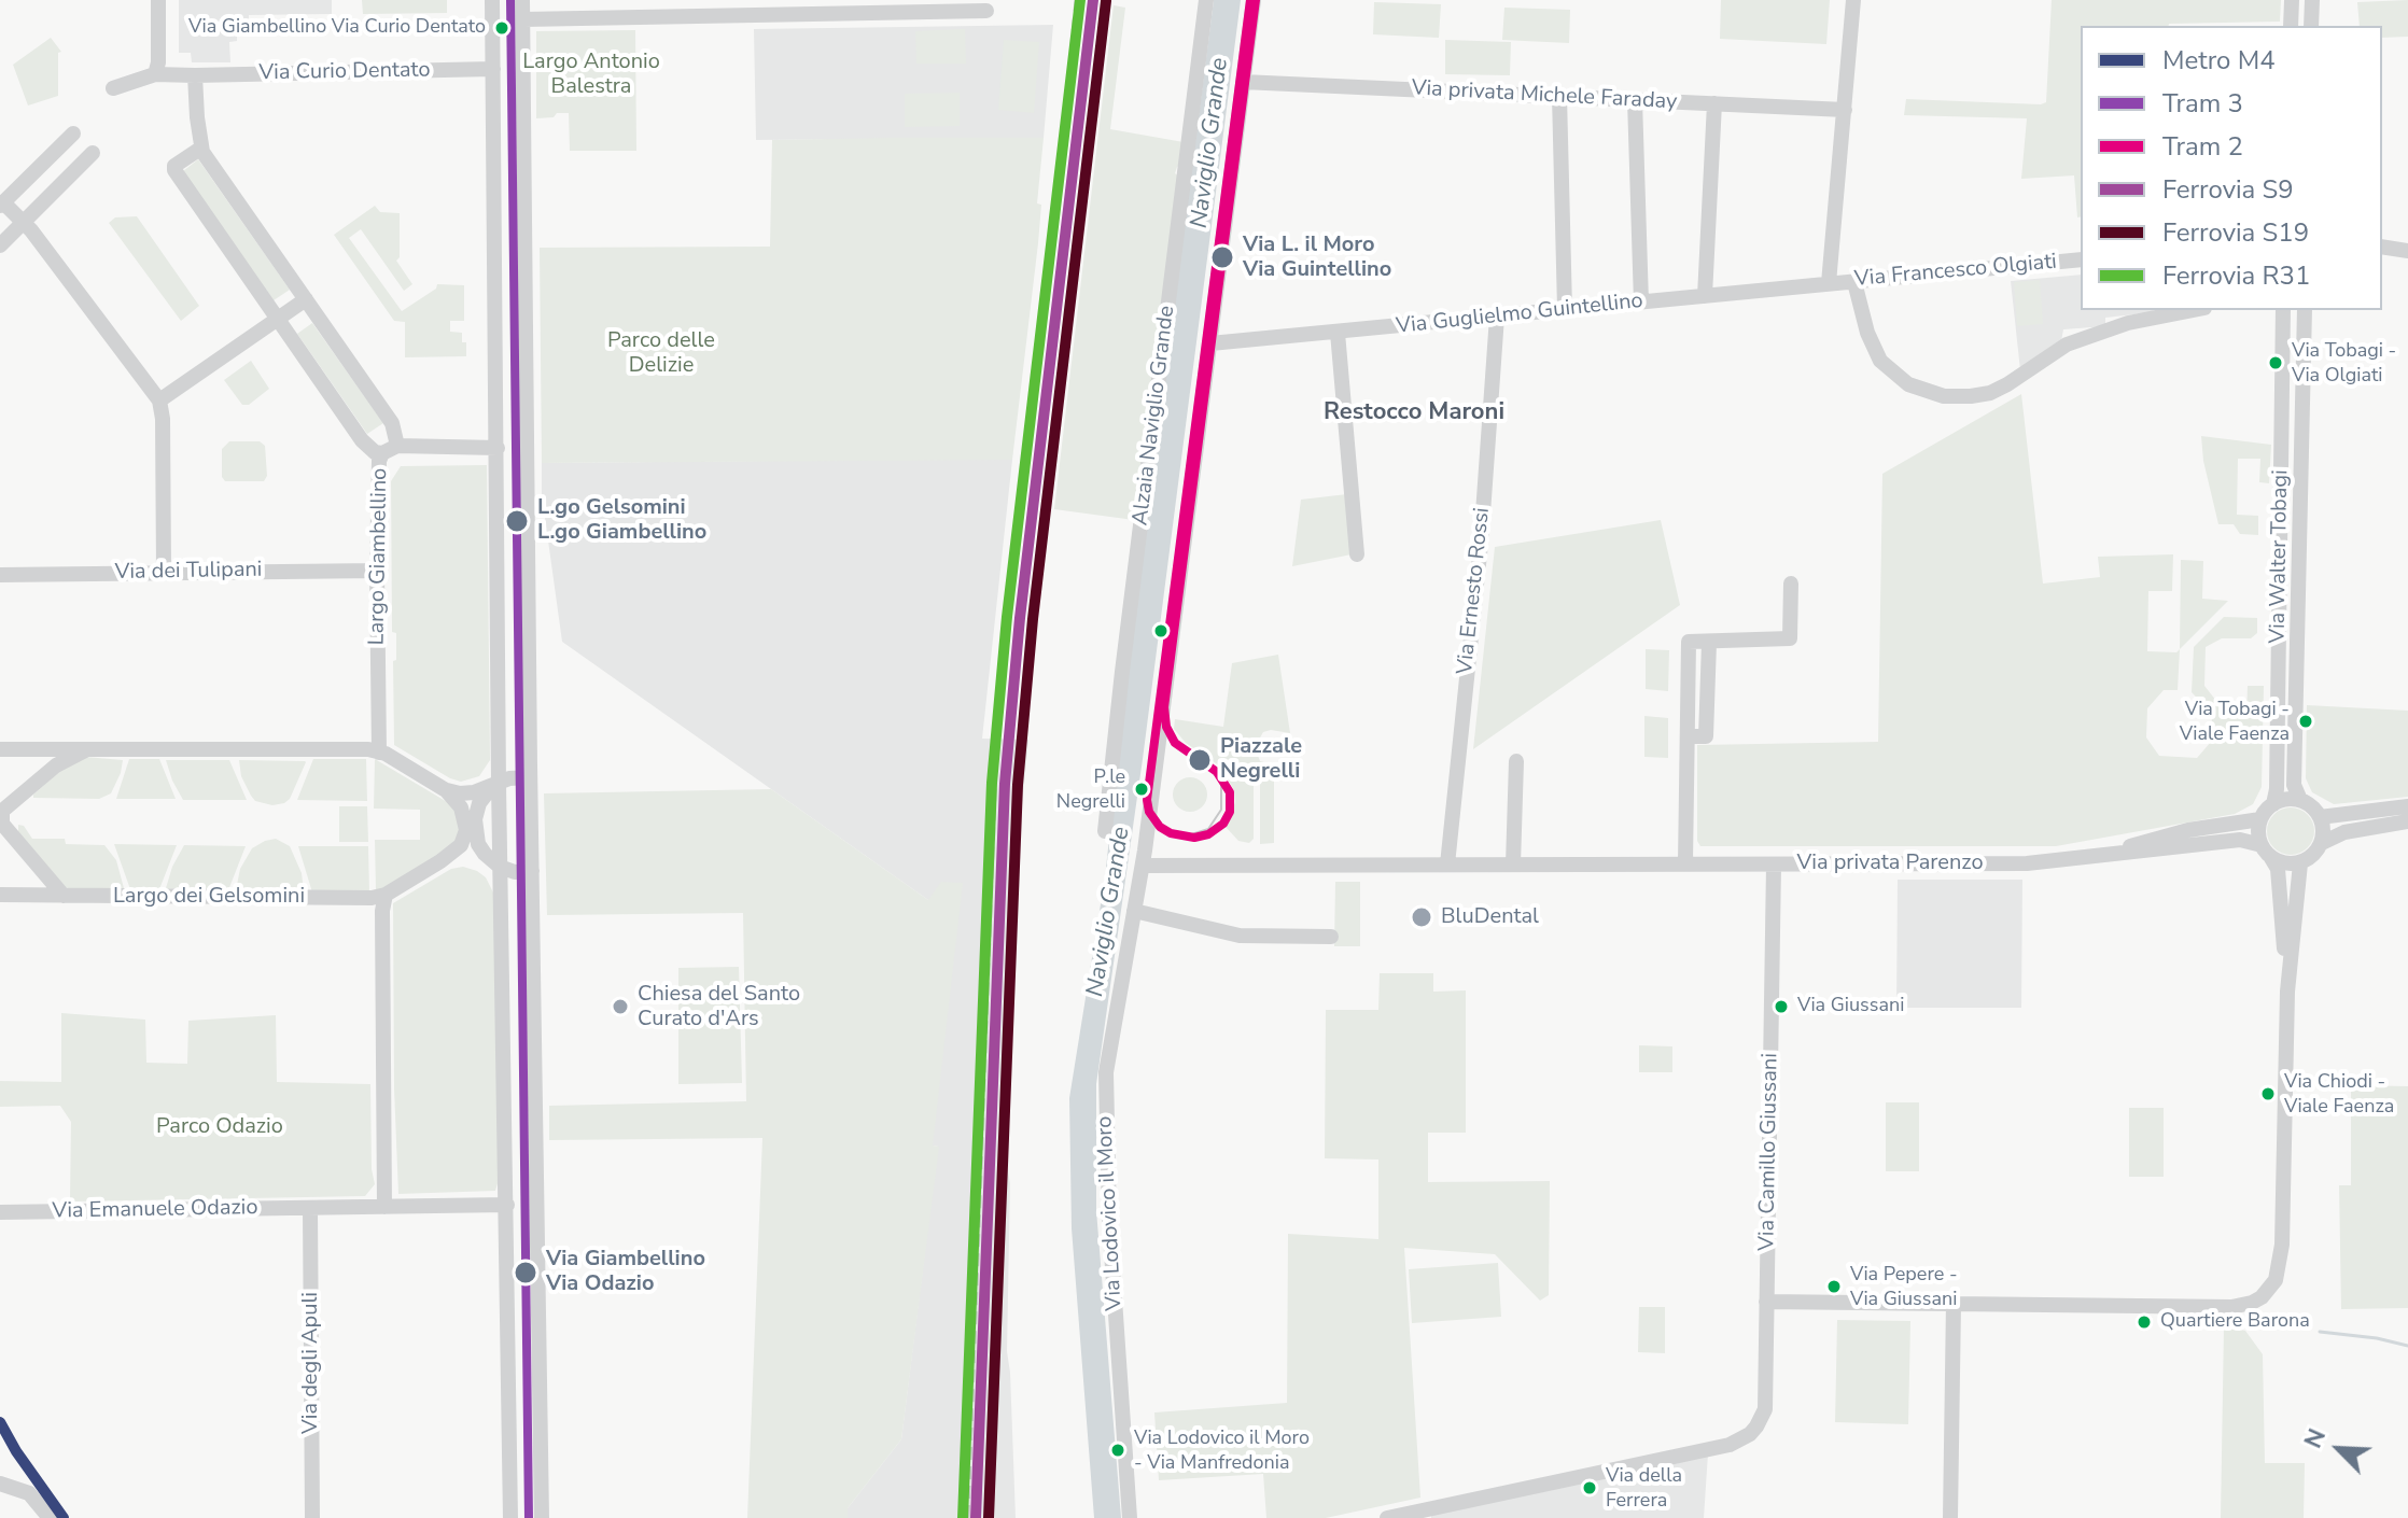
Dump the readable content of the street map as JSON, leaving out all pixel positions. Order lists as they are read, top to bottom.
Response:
{
  "streets": {
    "street": [
      "Via Curio Dentato",
      "Via privata Michele Faraday",
      "Via Francesco Olgiati",
      "Via Guglielmo Guintellino",
      "Alzaia Naviglio Grande",
      "Largo Giambellino",
      "Via Walter Tobagi",
      "Via dei Tulipani",
      "Via Ernesto Rossi",
      "Via privata Parenzo",
      "Largo dei Gelsomini",
      "Via Camillo Giussani",
      "Via Emanuele Odazio",
      "Via Lodovico il Moro",
      "Via degli Apuli"
    ]
  },
  "crossings": [
    ["Via privata Michele Faraday", "Via Lodovico il Moro"],
    ["Via Francesco Olgiati", "Via Guglielmo Guintellino"],
    ["Via Guglielmo Guintellino", "Via Ernesto Rossi"],
    ["Via Guglielmo Guintellino", "Via Lodovico il Moro"],
    ["Largo Giambellino", "Via dei Tulipani"],
    ["Via Walter Tobagi", "Via privata Parenzo"],
    ["Via Ernesto Rossi", "Via privata Parenzo"],
    ["Via privata Parenzo", "Via Camillo Giussani"],
    ["Via privata Parenzo", "Via Lodovico il Moro"],
    ["Via Emanuele Odazio", "Via degli Apuli"]
  ],
  "districts": ["Restocco Maroni"],
  "water": ["Naviglio Grande"],
  "parks": ["Largo Antonio Balestra", "Parco delle Delizie", "Parco Odazio"],
  "places": [
    "Via Giambellino Via Curio Dentato",
    "Via L. il Moro Via Guintellino",
    "Via Tobagi - Via Olgiati",
    "L.go Gelsomini L.go Giambellino",
    "Via Tobagi - Viale Faenza",
    "Piazzale Negrelli",
    "P.le Negrelli",
    "BluDental",
    "Chiesa del Santo Curato d'Ars",
    "Via Giussani",
    "Via Chiodi - Viale Faenza",
    "Via Giambellino Via Odazio",
    "Via Pepere - Via Giussani",
    "Quartiere Barona",
    "Via Lodovico il Moro - Via Manfredonia",
    "Via della Ferrera"
  ],
  "lines": [
    "tram line 3",
    "tram line 2",
    "rail line S9",
    "rail line R31",
    "rail line S19",
    "metro line M4"
  ],
  "legend": [
    "Metro M4",
    "Tram 3",
    "Tram 2",
    "Ferrovia S9",
    "Ferrovia S19",
    "Ferrovia R31"
  ],
  "north": "top left"
}
